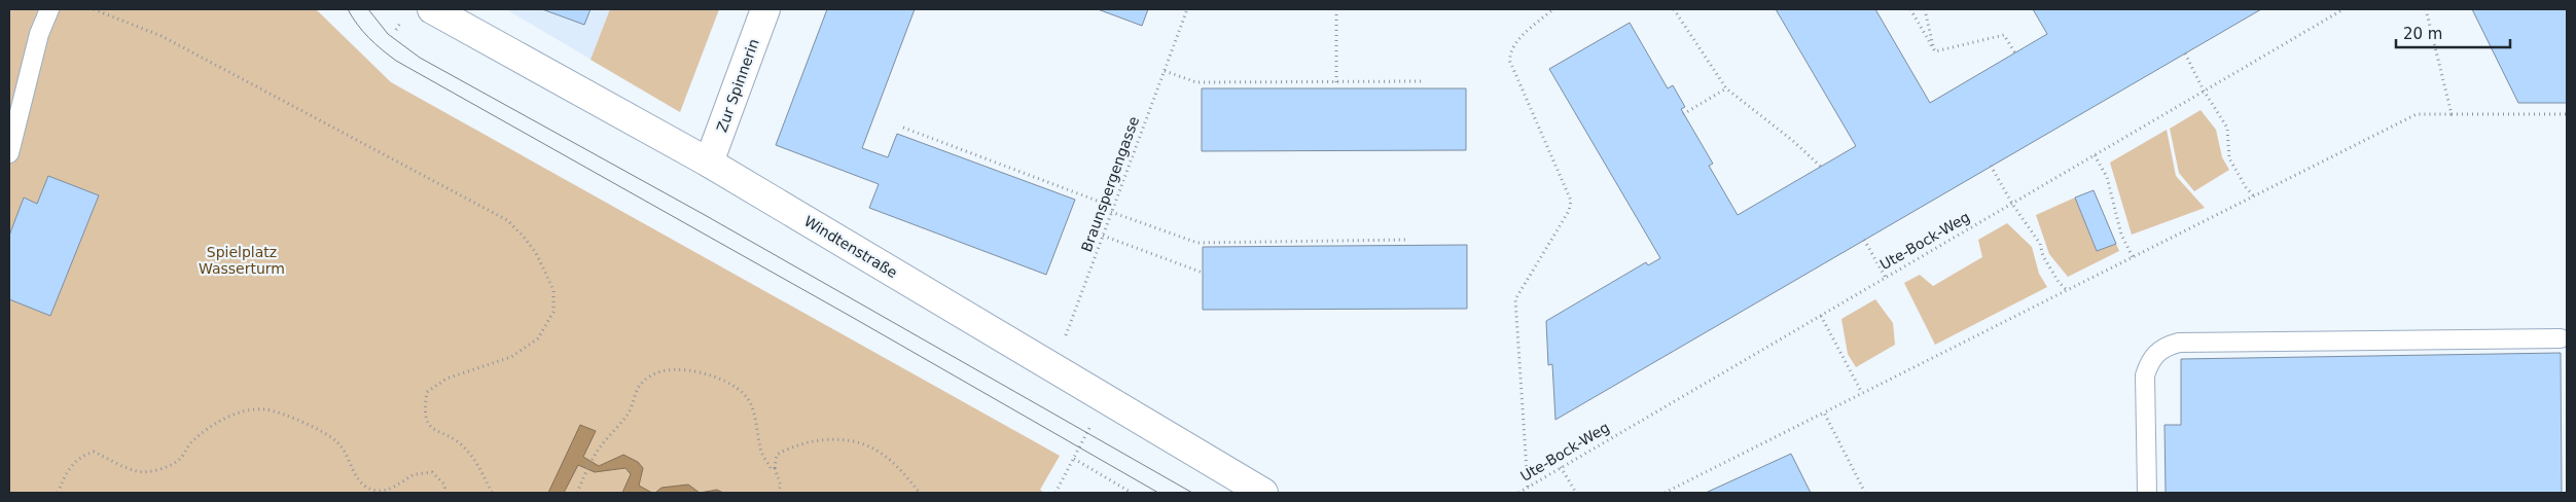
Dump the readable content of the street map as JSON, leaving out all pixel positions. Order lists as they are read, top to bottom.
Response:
{
  "streets": {
    "street": ["Zur Spinnerin", "Windtenstraße"],
    "path": ["Braunspergengasse", "Ute-Bock-Weg"]
  },
  "crossings": [
    ["Zur Spinnerin", "Windtenstraße"],
    ["Braunspergengasse", "Windtenstraße"]
  ],
  "parks": ["Spielplatz Wasserturm"],
  "scale_bar": "20 m"
}
